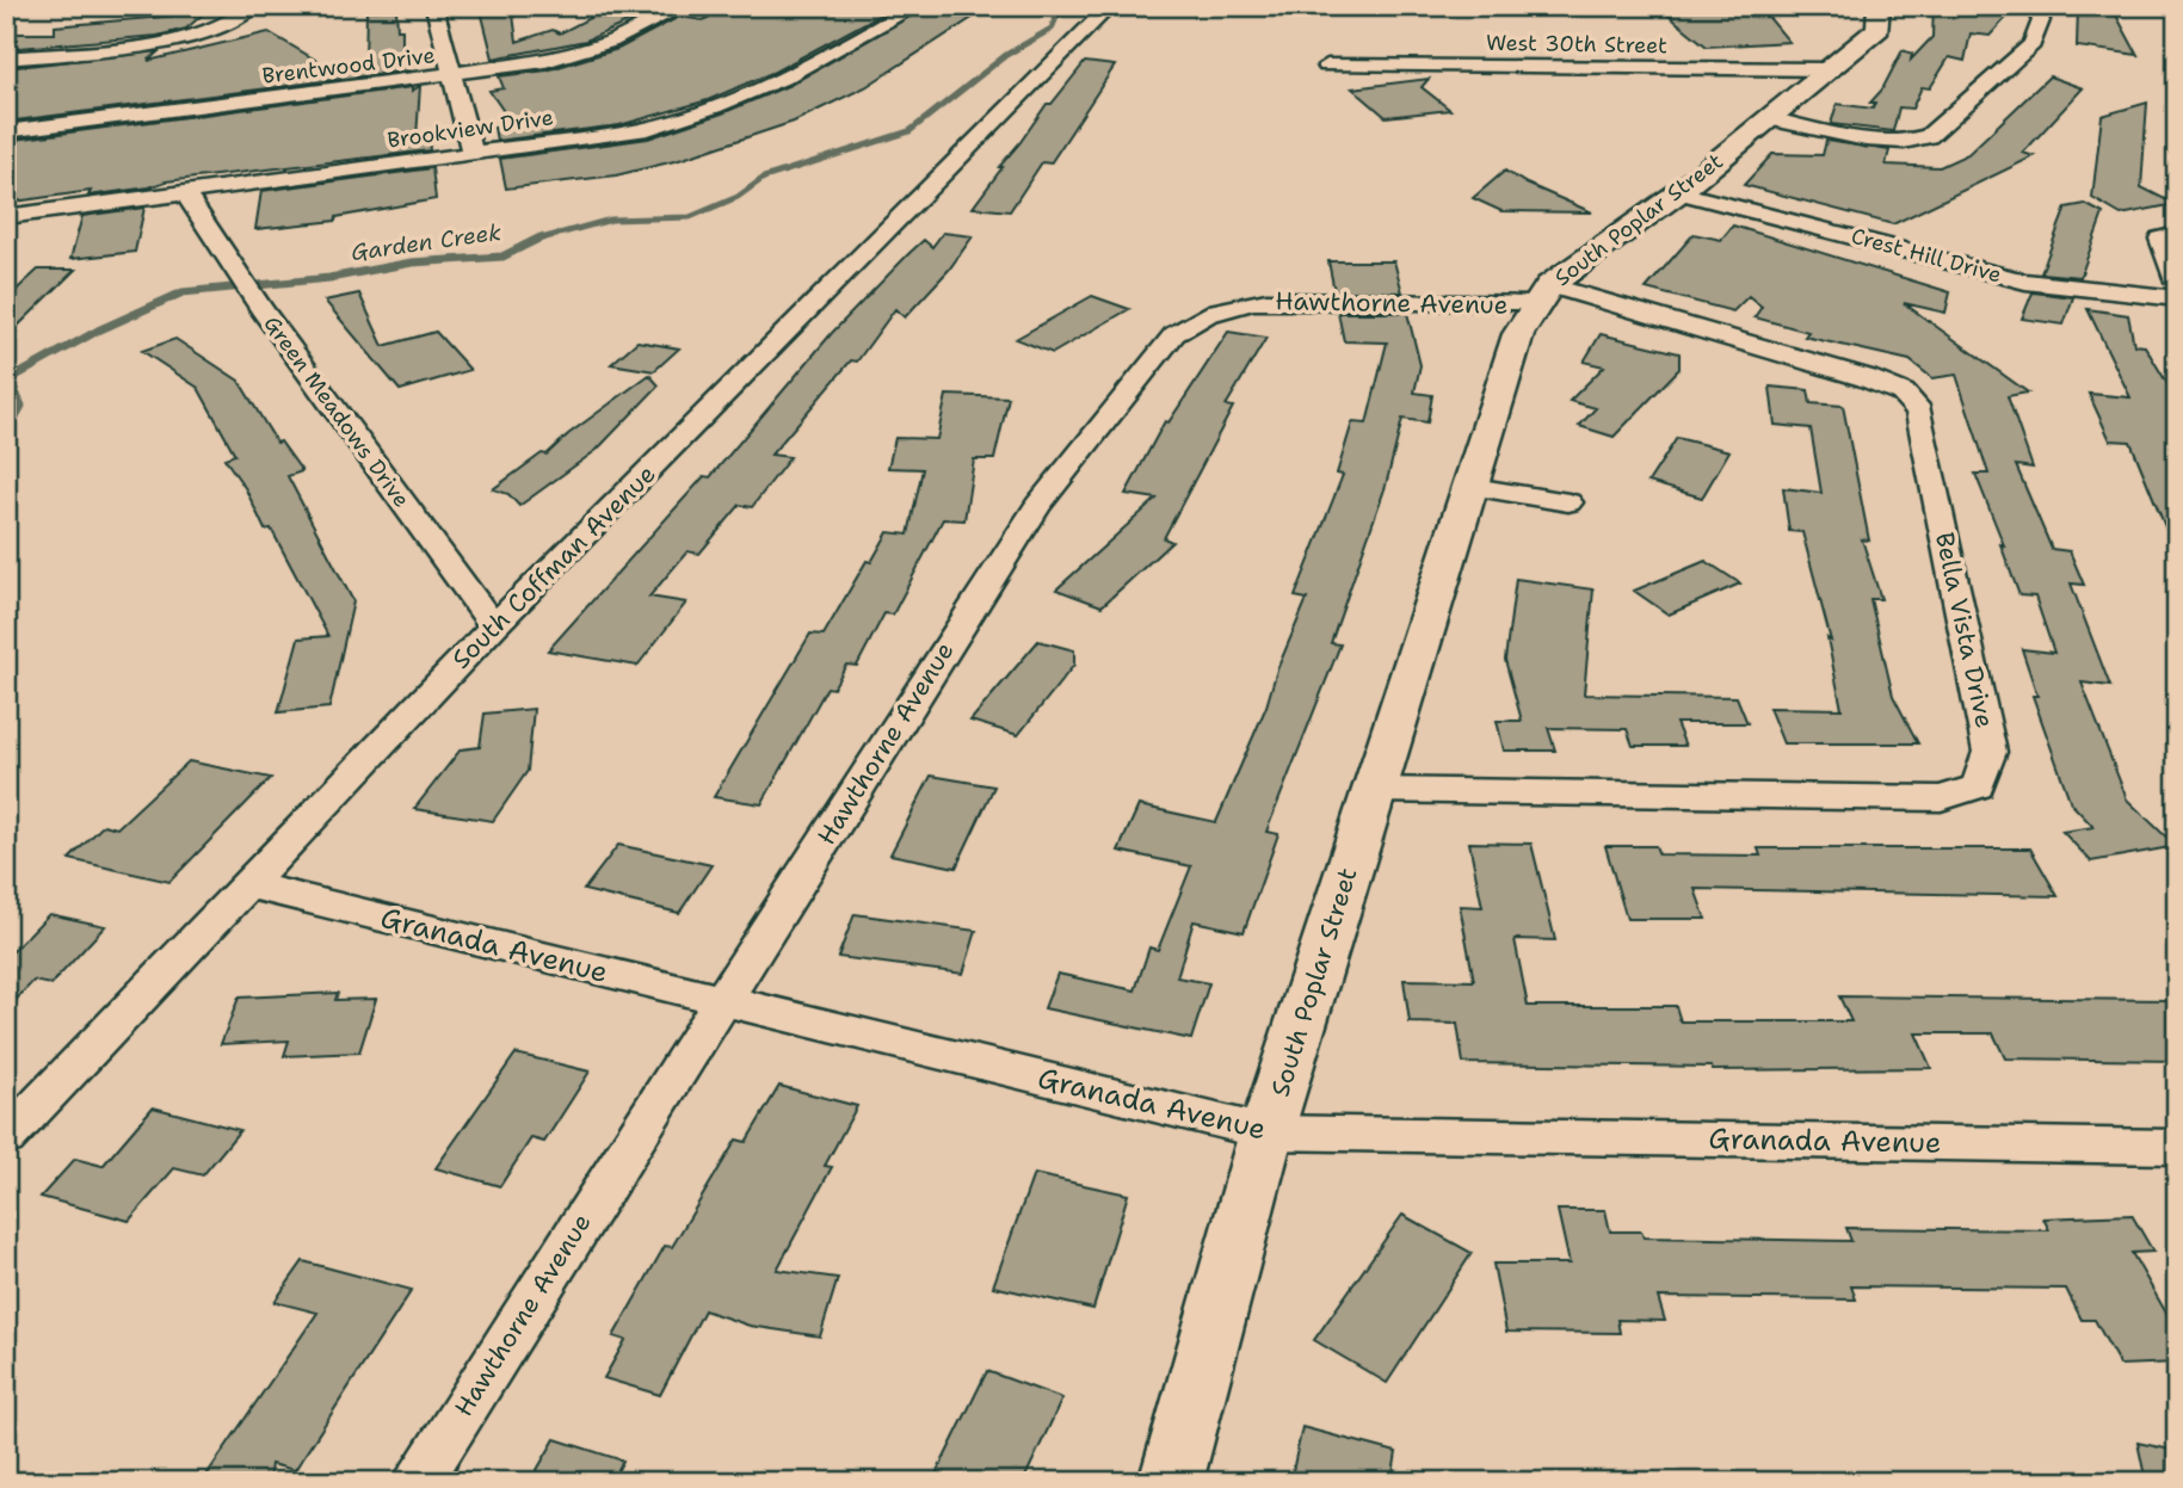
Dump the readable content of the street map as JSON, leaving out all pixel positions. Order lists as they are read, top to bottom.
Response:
{
  "streets": {
    "main road": ["South Poplar Street"],
    "street": [
      "West 30th Street",
      "Brentwood Drive",
      "Brookview Drive",
      "Crest Hill Drive",
      "Hawthorne Avenue",
      "Green Meadows Drive",
      "South Coffman Avenue",
      "Bella Vista Drive",
      "Granada Avenue"
    ]
  },
  "crossings": [
    ["West 30th Street", "South Poplar Street"],
    ["Brookview Drive", "Green Meadows Drive"],
    ["South Poplar Street", "Crest Hill Drive"],
    ["South Poplar Street", "Hawthorne Avenue"],
    ["South Poplar Street", "Bella Vista Drive"],
    ["South Poplar Street", "Granada Avenue"],
    ["Hawthorne Avenue", "Bella Vista Drive"],
    ["Hawthorne Avenue", "Granada Avenue"],
    ["Green Meadows Drive", "South Coffman Avenue"],
    ["South Coffman Avenue", "Granada Avenue"]
  ],
  "water": ["Garden Creek"]
}
